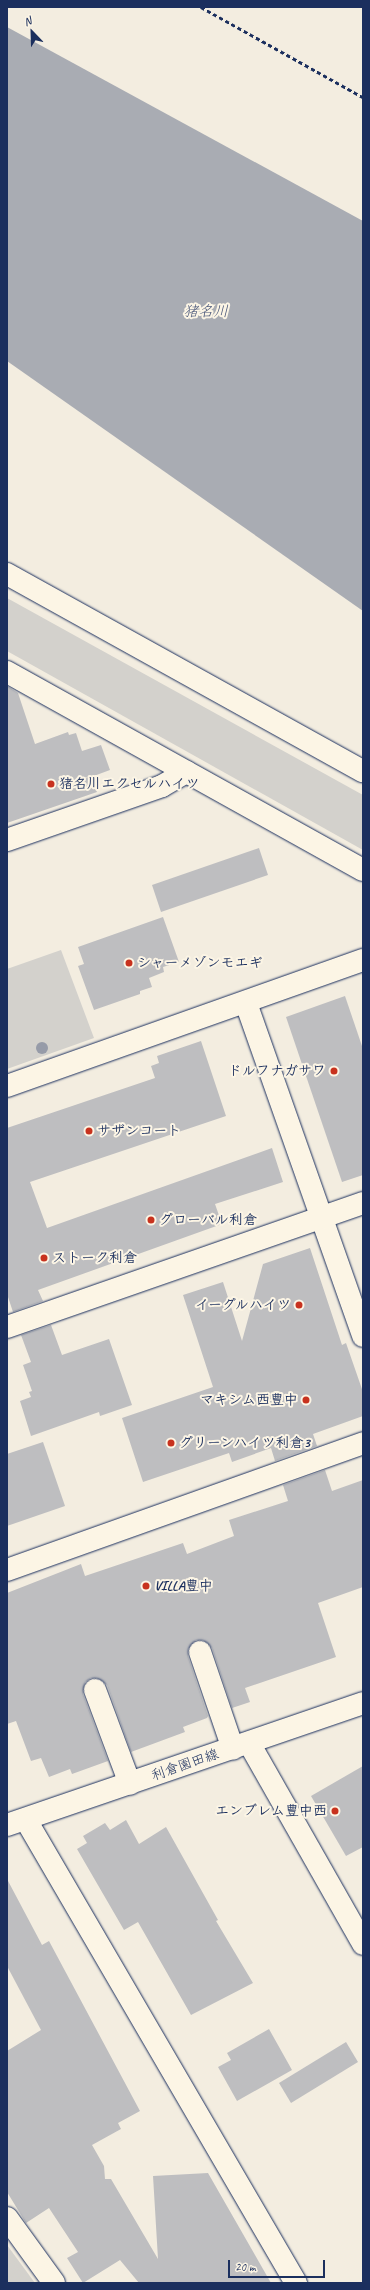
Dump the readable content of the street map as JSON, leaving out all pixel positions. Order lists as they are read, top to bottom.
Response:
{
  "streets": {
    "street": ["利倉園田線"]
  },
  "water": ["猪名川"],
  "places": [
    "猪名川エクセルハイツ",
    "シャーメゾンモエギ",
    "ドルフナガサワ",
    "サザンコート",
    "グローバル利倉",
    "ストーク利倉",
    "イーグルハイツ",
    "マキシム西豊中",
    "グリーンハイツ利倉3",
    "VILLA豊中",
    "エンブレム豊中西"
  ],
  "scale_bar": "20 m",
  "north": "top left"
}
